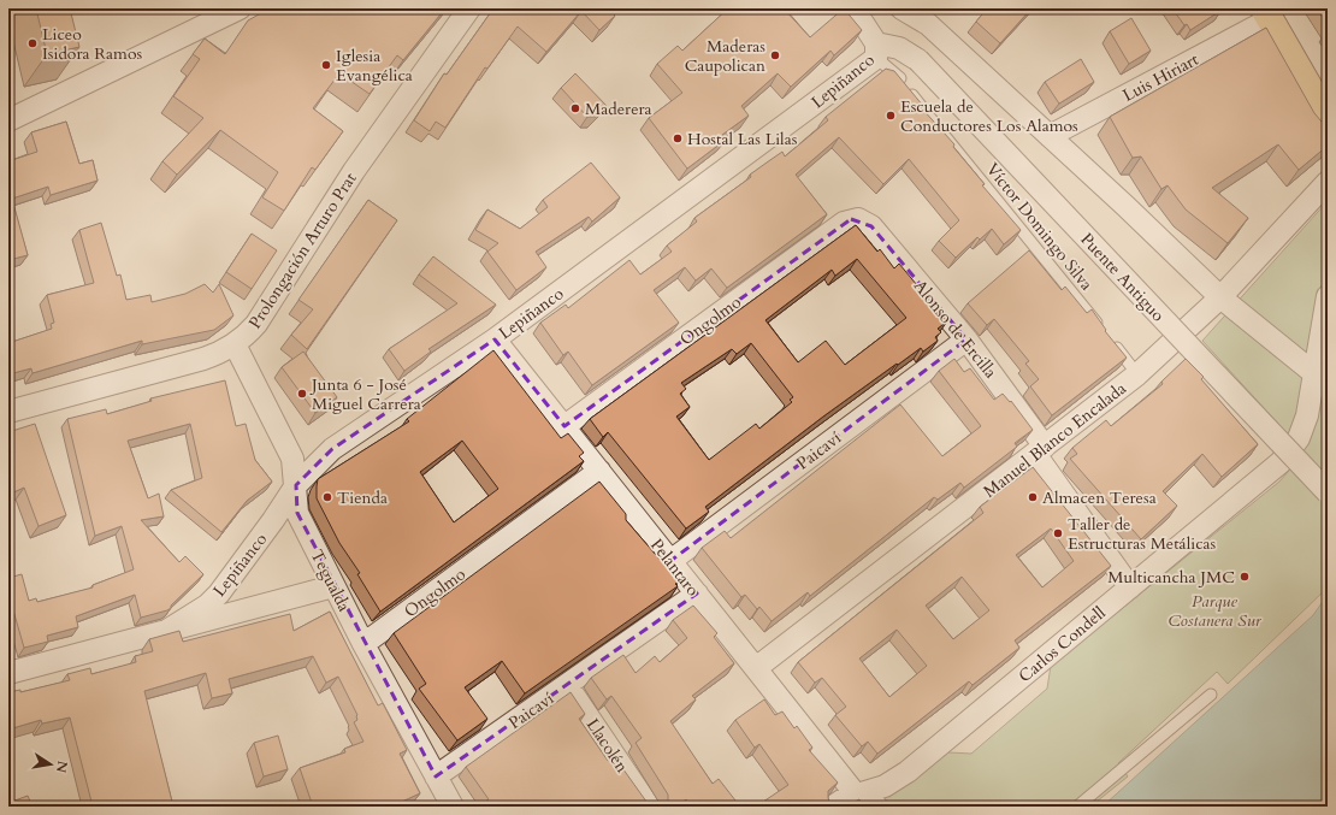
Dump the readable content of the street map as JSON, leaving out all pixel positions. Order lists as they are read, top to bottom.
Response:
{
  "streets": {
    "street": [
      "Luis Hiriart",
      "Lepiñanco",
      "Prolongación Arturo Prat",
      "Puente Antiguo",
      "Ongolmo",
      "Alonso de Ercilla",
      "Manuel Blanco Encalada",
      "Paicaví",
      "Pelantaro",
      "Tegualda",
      "Carlos Condell",
      "Llacolén"
    ],
    "lane": ["Víctor Domingo Silva"]
  },
  "crossings": [
    ["Lepiñanco", "Víctor Domingo Silva"],
    ["Lepiñanco", "Puente Antiguo"],
    ["Lepiñanco", "Pelantaro"],
    ["Lepiñanco", "Tegualda"],
    ["Víctor Domingo Silva", "Puente Antiguo"],
    ["Víctor Domingo Silva", "Manuel Blanco Encalada"],
    ["Prolongación Arturo Prat", "Tegualda"],
    ["Ongolmo", "Alonso de Ercilla"],
    ["Ongolmo", "Pelantaro"],
    ["Ongolmo", "Tegualda"],
    ["Alonso de Ercilla", "Manuel Blanco Encalada"],
    ["Alonso de Ercilla", "Paicaví"],
    ["Alonso de Ercilla", "Carlos Condell"],
    ["Manuel Blanco Encalada", "Pelantaro"],
    ["Paicaví", "Pelantaro"],
    ["Paicaví", "Tegualda"],
    ["Paicaví", "Llacolén"],
    ["Pelantaro", "Carlos Condell"]
  ],
  "parks": ["Parque Costanera Sur"],
  "places": [
    "Liceo Isidora Ramos",
    "Maderas Caupolican",
    "Iglesia Evangélica",
    "Maderera",
    "Escuela de Conductores Los Alamos",
    "Hostal Las Lilas",
    "Junta 6 - José Miguel Carrera",
    "Tienda",
    "Almacen Teresa",
    "Taller de Estructuras Metálicas",
    "Multicancha JMC"
  ],
  "north": "right"
}
